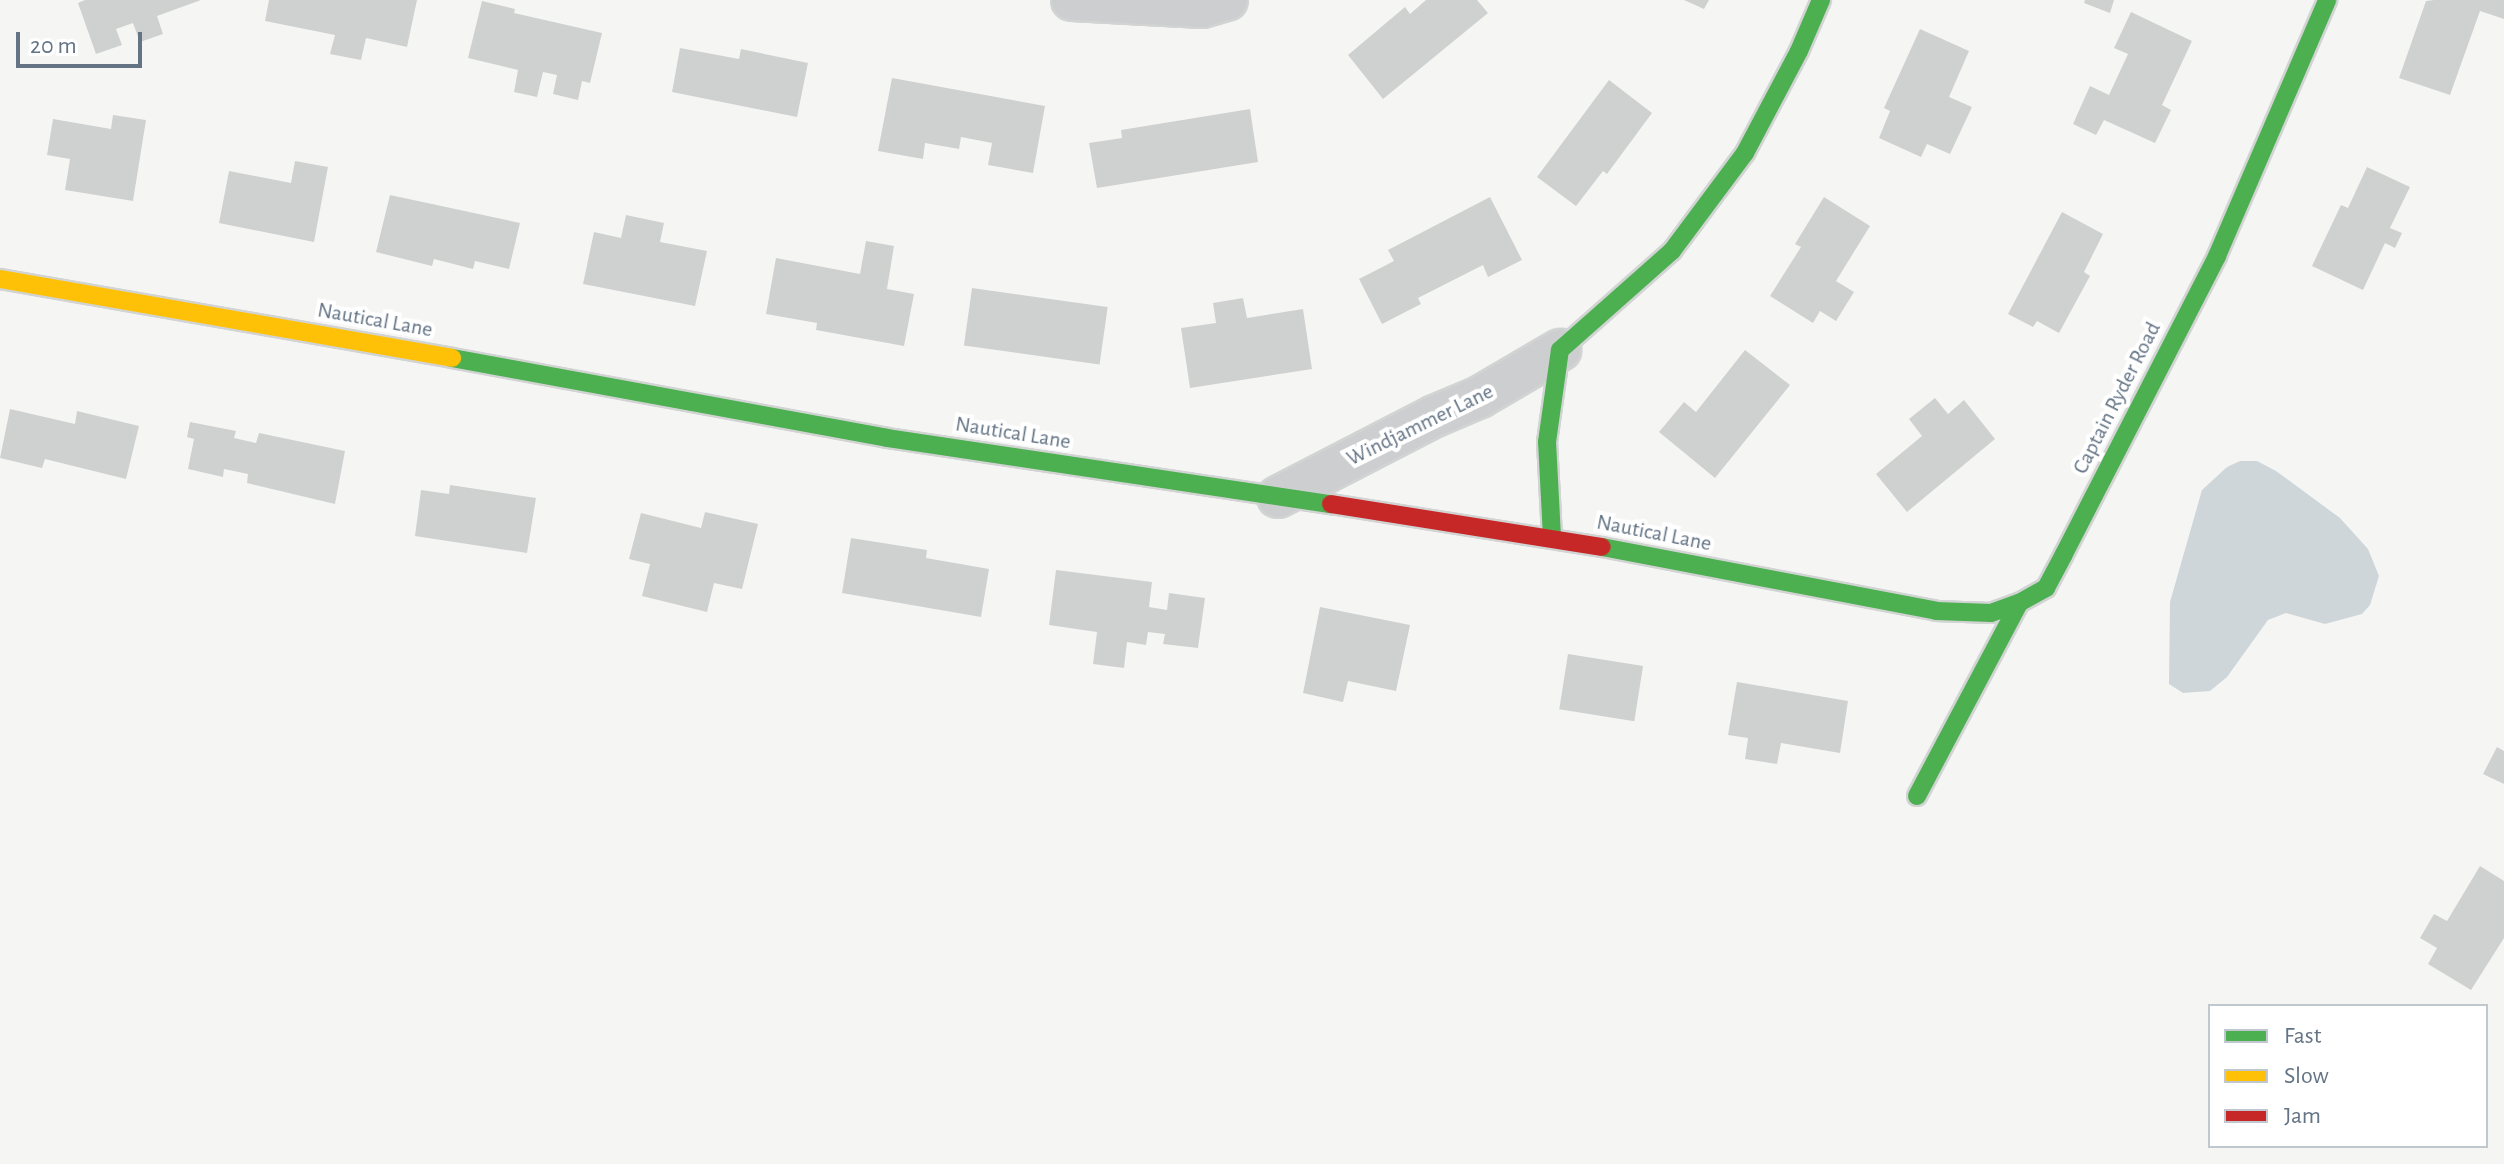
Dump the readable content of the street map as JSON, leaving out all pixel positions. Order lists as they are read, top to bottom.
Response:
{
  "streets": {
    "street": ["Nautical Lane", "Captain Ryder Road", "Windjammer Lane"]
  },
  "crossings": [
    ["Nautical Lane", "Captain Ryder Road"],
    ["Nautical Lane", "Windjammer Lane"]
  ],
  "legend": ["Fast", "Slow", "Jam"],
  "scale_bar": "20 m"
}
